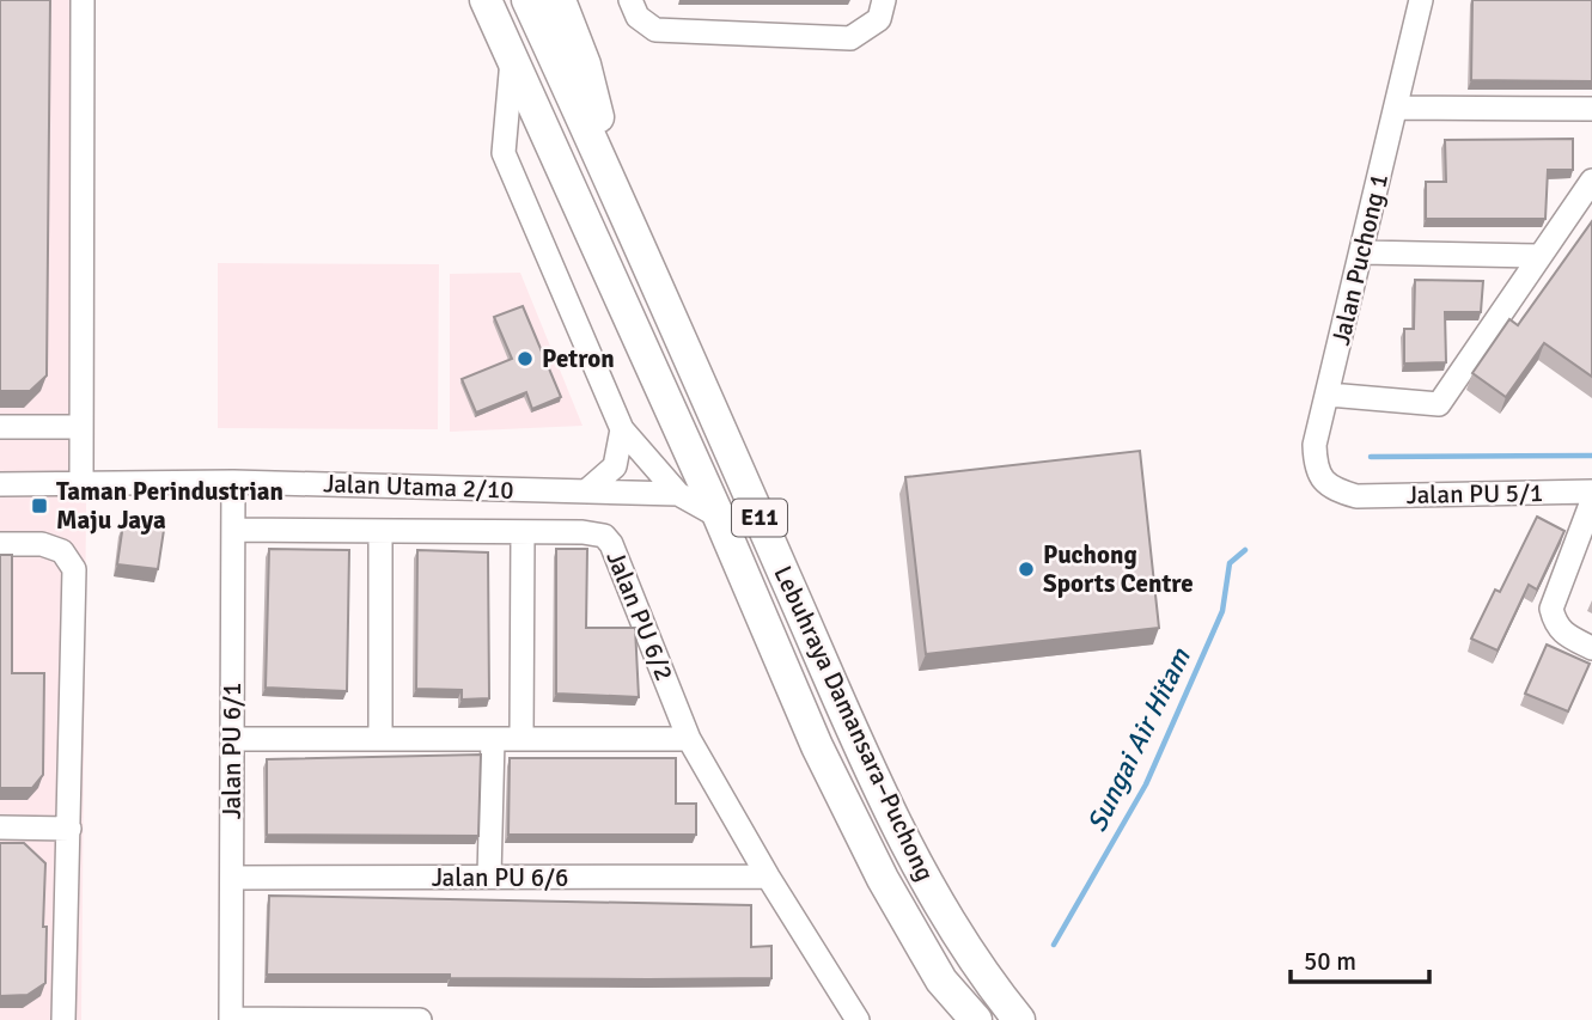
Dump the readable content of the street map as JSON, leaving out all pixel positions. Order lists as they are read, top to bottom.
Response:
{
  "streets": {
    "highway": ["E11", "Lebuhraya Damansara–Puchong"],
    "street": [
      "Jalan Puchong 1",
      "Jalan Utama 2/10",
      "Jalan PU 5/1",
      "Jalan PU 6/2",
      "Jalan PU 6/1",
      "Jalan PU 6/6"
    ]
  },
  "crossings": [
    ["Jalan Puchong 1", "Jalan PU 5/1"],
    ["Jalan Utama 2/10", "Lebuhraya Damansara–Puchong"],
    ["Jalan Utama 2/10", "Jalan PU 6/1"],
    ["Jalan PU 6/2", "Jalan PU 6/1"],
    ["Jalan PU 6/2", "Jalan PU 6/6"],
    ["Jalan PU 6/1", "Jalan PU 6/6"]
  ],
  "water": ["Sungai Air Hitam"],
  "places": {
    "other": ["Petron", "Puchong Sports Centre"],
    "transit": ["Taman Perindustrian Maju Jaya"]
  },
  "scale_bar": "50 m"
}
